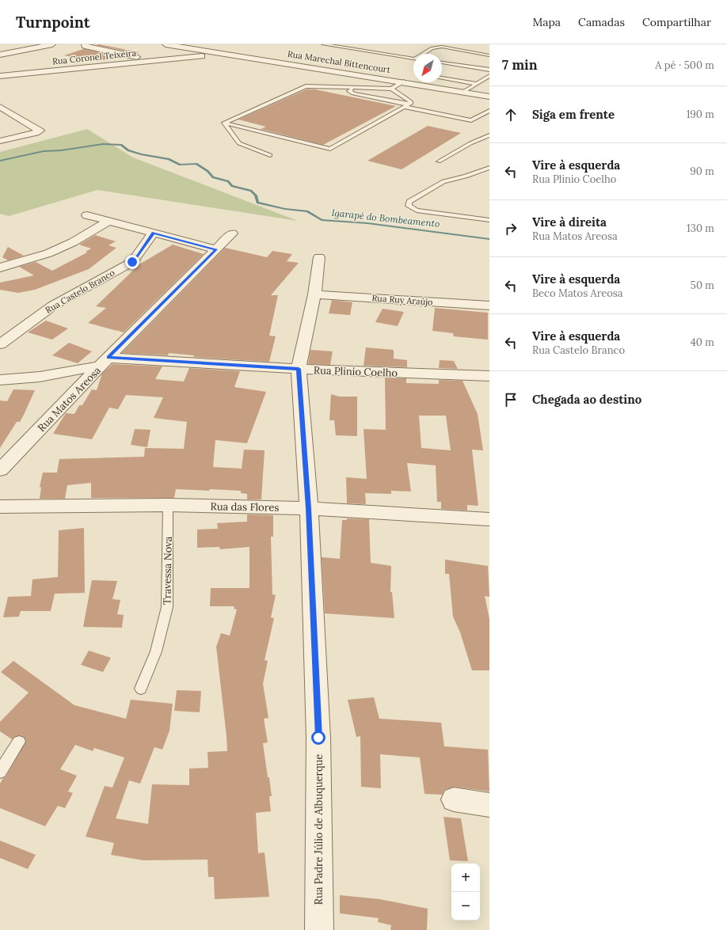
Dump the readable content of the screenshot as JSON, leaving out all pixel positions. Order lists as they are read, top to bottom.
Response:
{
  "streets": {
    "street": [
      "Rua Coronel Teixeira",
      "Rua Marechal Bittencourt",
      "Rua Castelo Branco",
      "Rua Ruy Araújo",
      "Rua Plinio Coelho",
      "Rua Matos Areosa",
      "Rua das Flores",
      "Rua Padre Júlio de Albuquerque"
    ],
    "lane": ["Travessa Nova"]
  },
  "crossings": [
    ["Rua Coronel Teixeira", "Rua Marechal Bittencourt"],
    ["Rua Ruy Araújo", "Rua Padre Júlio de Albuquerque"],
    ["Rua Plinio Coelho", "Rua Matos Areosa"],
    ["Rua Plinio Coelho", "Rua Padre Júlio de Albuquerque"],
    ["Rua das Flores", "Travessa Nova"],
    ["Rua das Flores", "Rua Padre Júlio de Albuquerque"]
  ],
  "water": ["Igarapé do Bombeamento"],
  "north": "bottom left",
  "page": {
    "header": "Turnpoint",
    "nav": ["Mapa", "Camadas", "Compartilhar"],
    "heading": ["7 min", "A pé · 500 m"],
    "list": [
      ["Siga em frente", "190 m"],
      ["Vire à esquerda", "Rua Plinio Coelho", "90 m"],
      ["Vire à direita", "Rua Matos Areosa", "130 m"],
      ["Vire à esquerda", "Beco Matos Areosa", "50 m"],
      ["Vire à esquerda", "Rua Castelo Branco", "40 m"],
      "Chegada ao destino"
    ],
    "map_buttons": ["+", "−"]
  }
}
